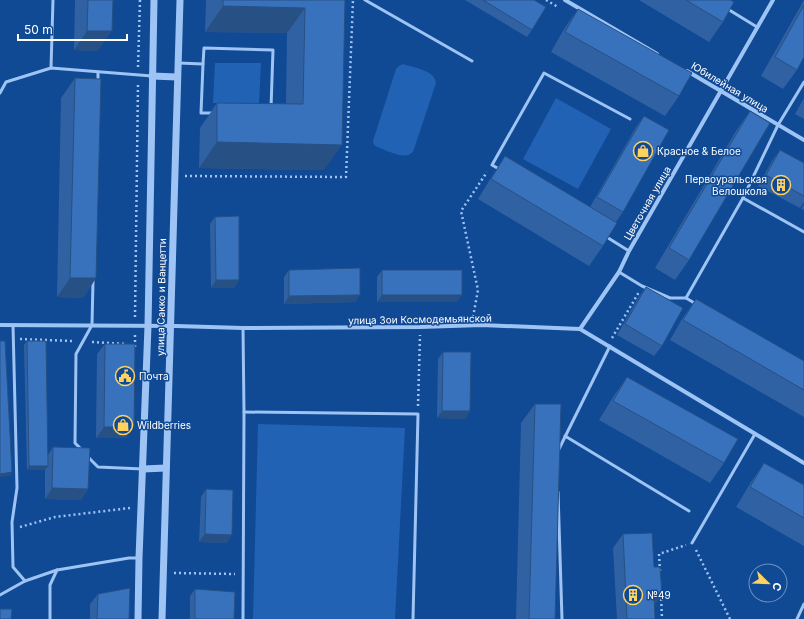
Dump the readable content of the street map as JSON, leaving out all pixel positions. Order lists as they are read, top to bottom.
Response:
{
  "streets": {
    "street": [
      "Юбилейная улица",
      "Цветочная улица",
      "улица Сакко и Ванцетти",
      "улица Зои Космодемьянской"
    ]
  },
  "crossings": [
    ["Юбилейная улица", "Цветочная улица"],
    ["Цветочная улица", "улица Зои Космодемьянской"],
    ["улица Сакко и Ванцетти", "улица Зои Космодемьянской"]
  ],
  "places": {
    "shop": ["Красное & Белое", "Wildberries"],
    "building": ["Первоуральская Велошкола", "№49"],
    "public building": ["Почта"]
  },
  "scale_bar": "50 m",
  "north": "bottom right"
}
